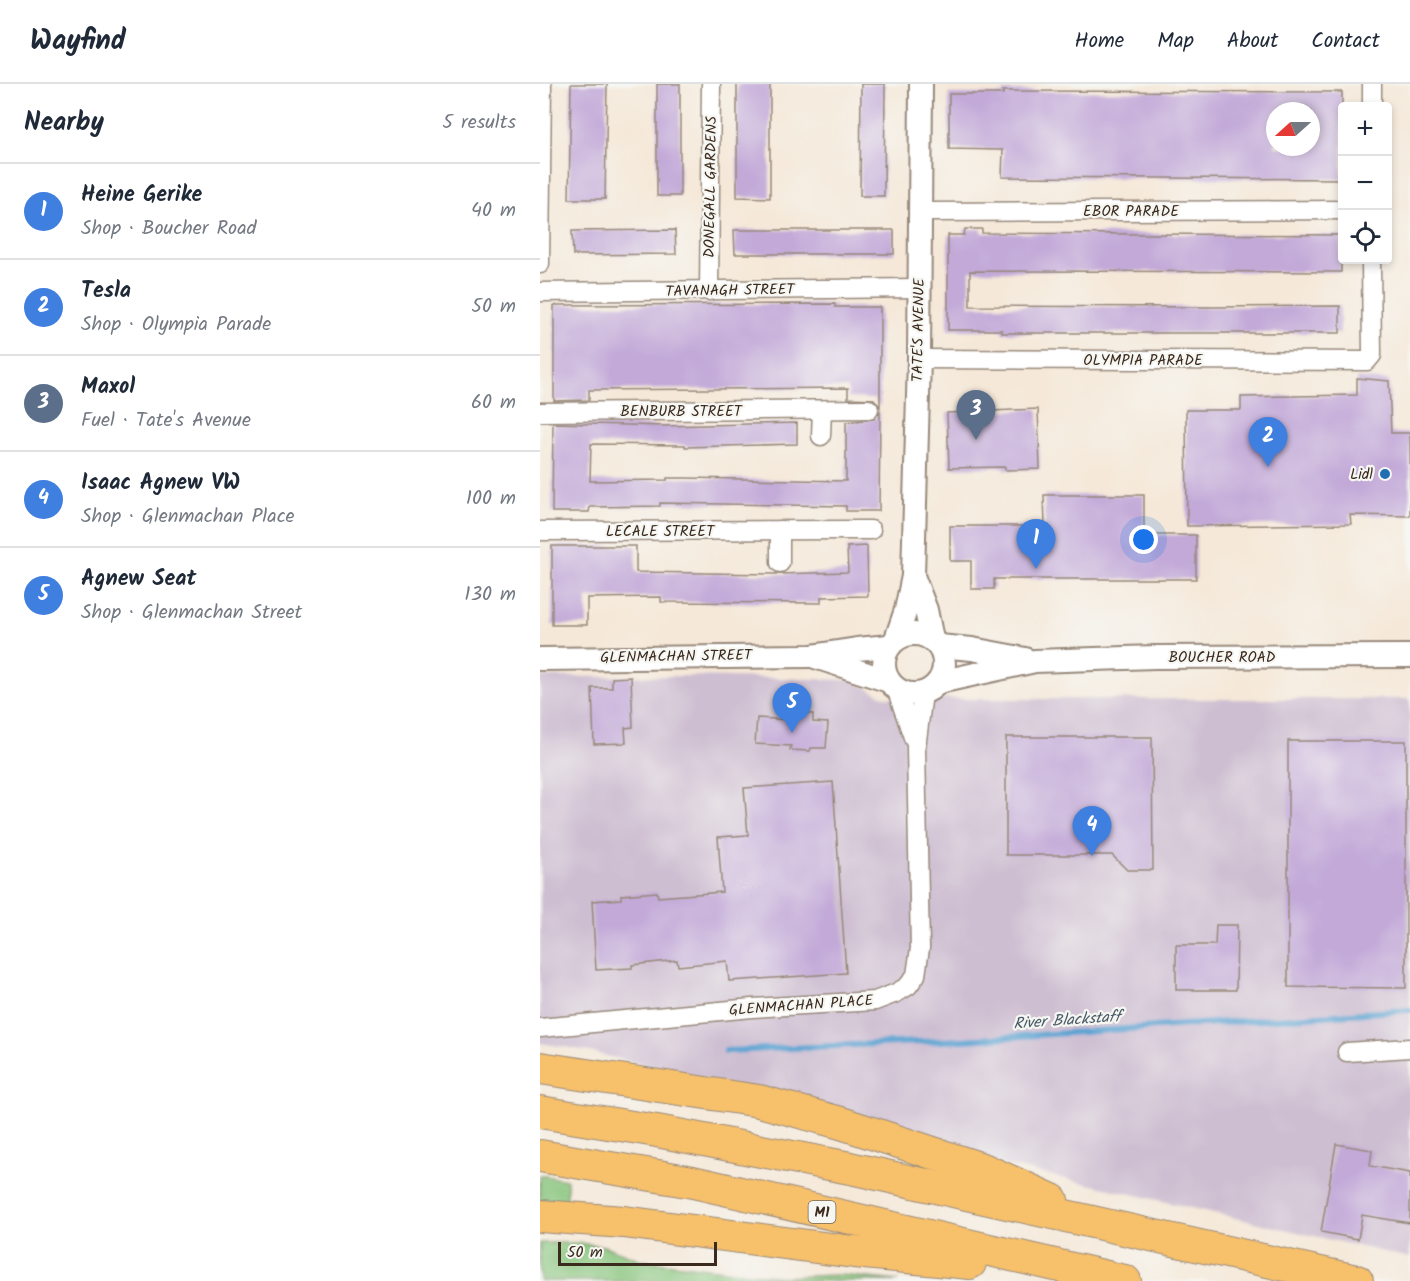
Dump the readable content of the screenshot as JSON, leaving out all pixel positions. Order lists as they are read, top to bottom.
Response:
{
  "streets": {
    "highway": ["M1"],
    "street": [
      "DONEGALL GARDENS",
      "EBOR PARADE",
      "TAVANAGH STREET",
      "TATE'S AVENUE",
      "OLYMPIA PARADE",
      "BENBURB STREET",
      "LECALE STREET",
      "GLENMACHAN STREET",
      "BOUCHER ROAD",
      "GLENMACHAN PLACE"
    ]
  },
  "crossings": [
    ["DONEGALL GARDENS", "TAVANAGH STREET"],
    ["EBOR PARADE", "TATE'S AVENUE"],
    ["TAVANAGH STREET", "TATE'S AVENUE"],
    ["TATE'S AVENUE", "OLYMPIA PARADE"],
    ["TATE'S AVENUE", "GLENMACHAN STREET"],
    ["TATE'S AVENUE", "BOUCHER ROAD"],
    ["GLENMACHAN STREET", "BOUCHER ROAD"]
  ],
  "water": ["River Blackstaff"],
  "places": ["Lidl"],
  "scale_bar": "50 m",
  "north": "left",
  "page": {
    "header": "Wayfind",
    "nav": [
      "Home",
      "Map",
      "About",
      "Contact"
    ],
    "heading": ["Nearby", "5 results"],
    "map_buttons": ["+", "−"],
    "list": [
      {
        "mark": "1",
        "name": "Heine Gerike",
        "note": "Shop · Boucher Road",
        "value": "40 m"
      },
      {
        "mark": "2",
        "name": "Tesla",
        "note": "Shop · Olympia Parade",
        "value": "50 m"
      },
      {
        "mark": "3",
        "name": "Maxol",
        "note": "Fuel · Tate's Avenue",
        "value": "60 m"
      },
      {
        "mark": "4",
        "name": "Isaac Agnew VW",
        "note": "Shop · Glenmachan Place",
        "value": "100 m"
      },
      {
        "mark": "5",
        "name": "Agnew Seat",
        "note": "Shop · Glenmachan Street",
        "value": "130 m"
      }
    ],
    "pins": [
      "3",
      "2",
      "1",
      "5",
      "4"
    ],
    "scale": "50 m"
  }
}
